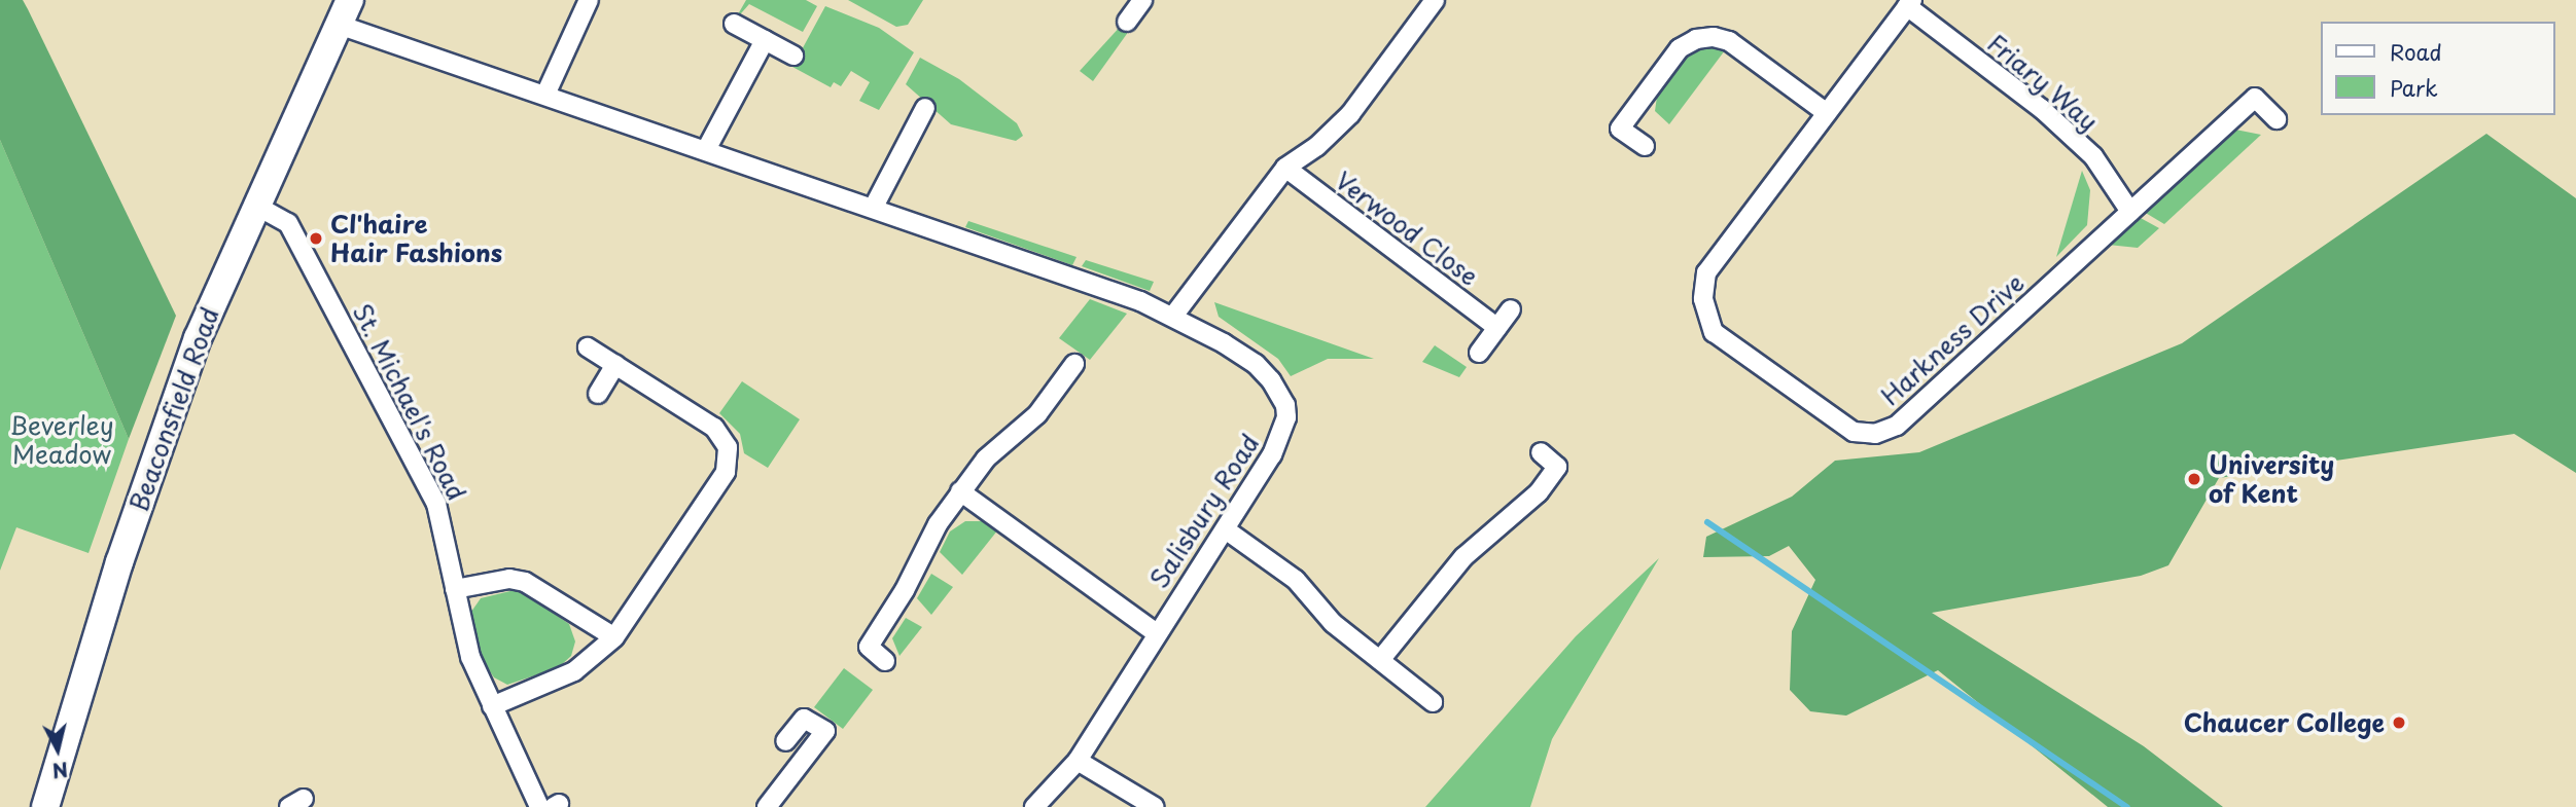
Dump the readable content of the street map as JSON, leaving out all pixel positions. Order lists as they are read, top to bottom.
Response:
{
  "streets": {
    "street": [
      "Friary Way",
      "Verwood Close",
      "Harkness Drive",
      "St. Michael's Road",
      "Beaconsfield Road",
      "Salisbury Road"
    ]
  },
  "crossings": [
    ["Friary Way", "Harkness Drive"],
    ["St. Michael's Road", "Beaconsfield Road"],
    ["Beaconsfield Road", "Salisbury Road"]
  ],
  "parks": ["Beverley Meadow"],
  "places": ["Cl'haire Hair Fashions", "University of Kent", "Chaucer College"],
  "legend": ["Road", "Park"],
  "north": "bottom"
}
